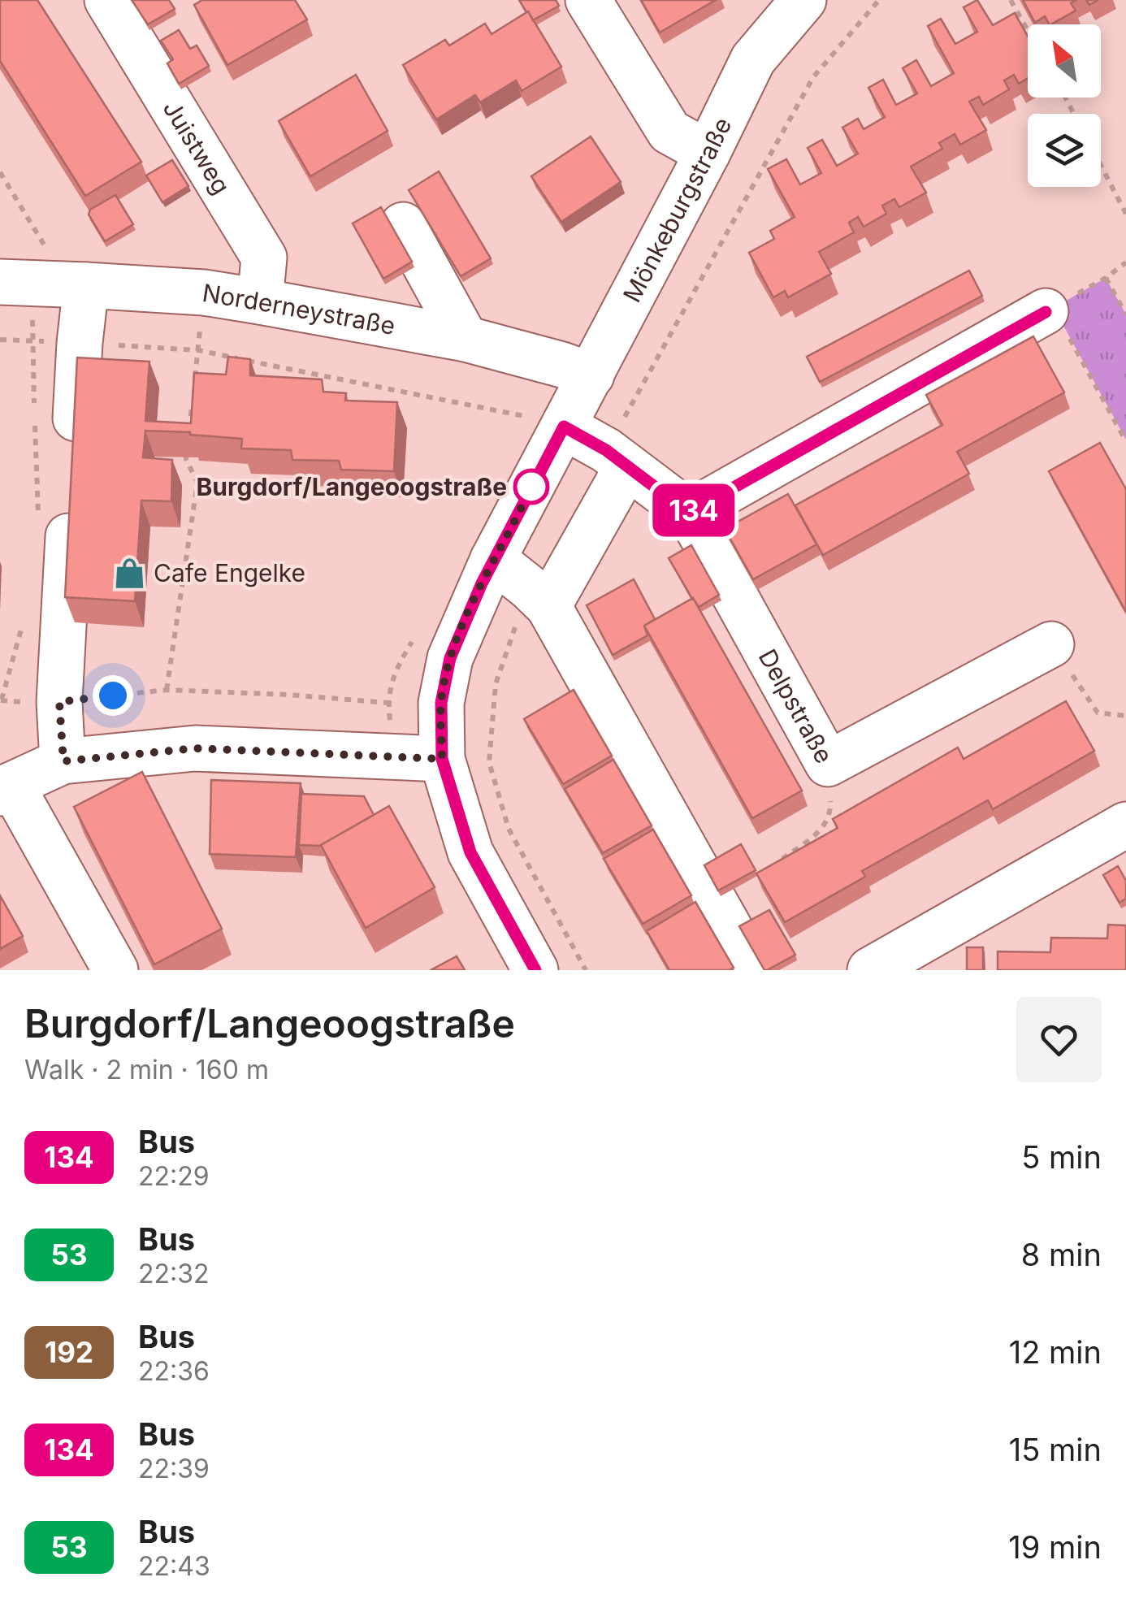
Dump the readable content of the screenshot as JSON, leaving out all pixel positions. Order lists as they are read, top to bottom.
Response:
{
  "streets": {
    "street": [
      "Juistweg",
      "Mönkeburgstraße",
      "Norderneystraße",
      "Delpstraße"
    ]
  },
  "crossings": [
    ["Juistweg", "Norderneystraße"],
    ["Mönkeburgstraße", "Norderneystraße"]
  ],
  "places": {
    "other": ["Burgdorf/Langeoogstraße"],
    "shop": ["Cafe Engelke"]
  },
  "lines": ["bus line 134"],
  "north": "top left",
  "page": {
    "on_map": "134",
    "heading": ["Burgdorf/Langeoogstraße", "Walk · 2 min · 160 m"],
    "list": [
      {
        "mark": "134",
        "name": "Bus",
        "note": "22:29",
        "value": "5 min"
      },
      {
        "mark": "53",
        "name": "Bus",
        "note": "22:32",
        "value": "8 min"
      },
      {
        "mark": "192",
        "name": "Bus",
        "note": "22:36",
        "value": "12 min"
      },
      {
        "mark": "134",
        "name": "Bus",
        "note": "22:39",
        "value": "15 min"
      },
      {
        "mark": "53",
        "name": "Bus",
        "note": "22:43",
        "value": "19 min"
      }
    ]
  }
}
